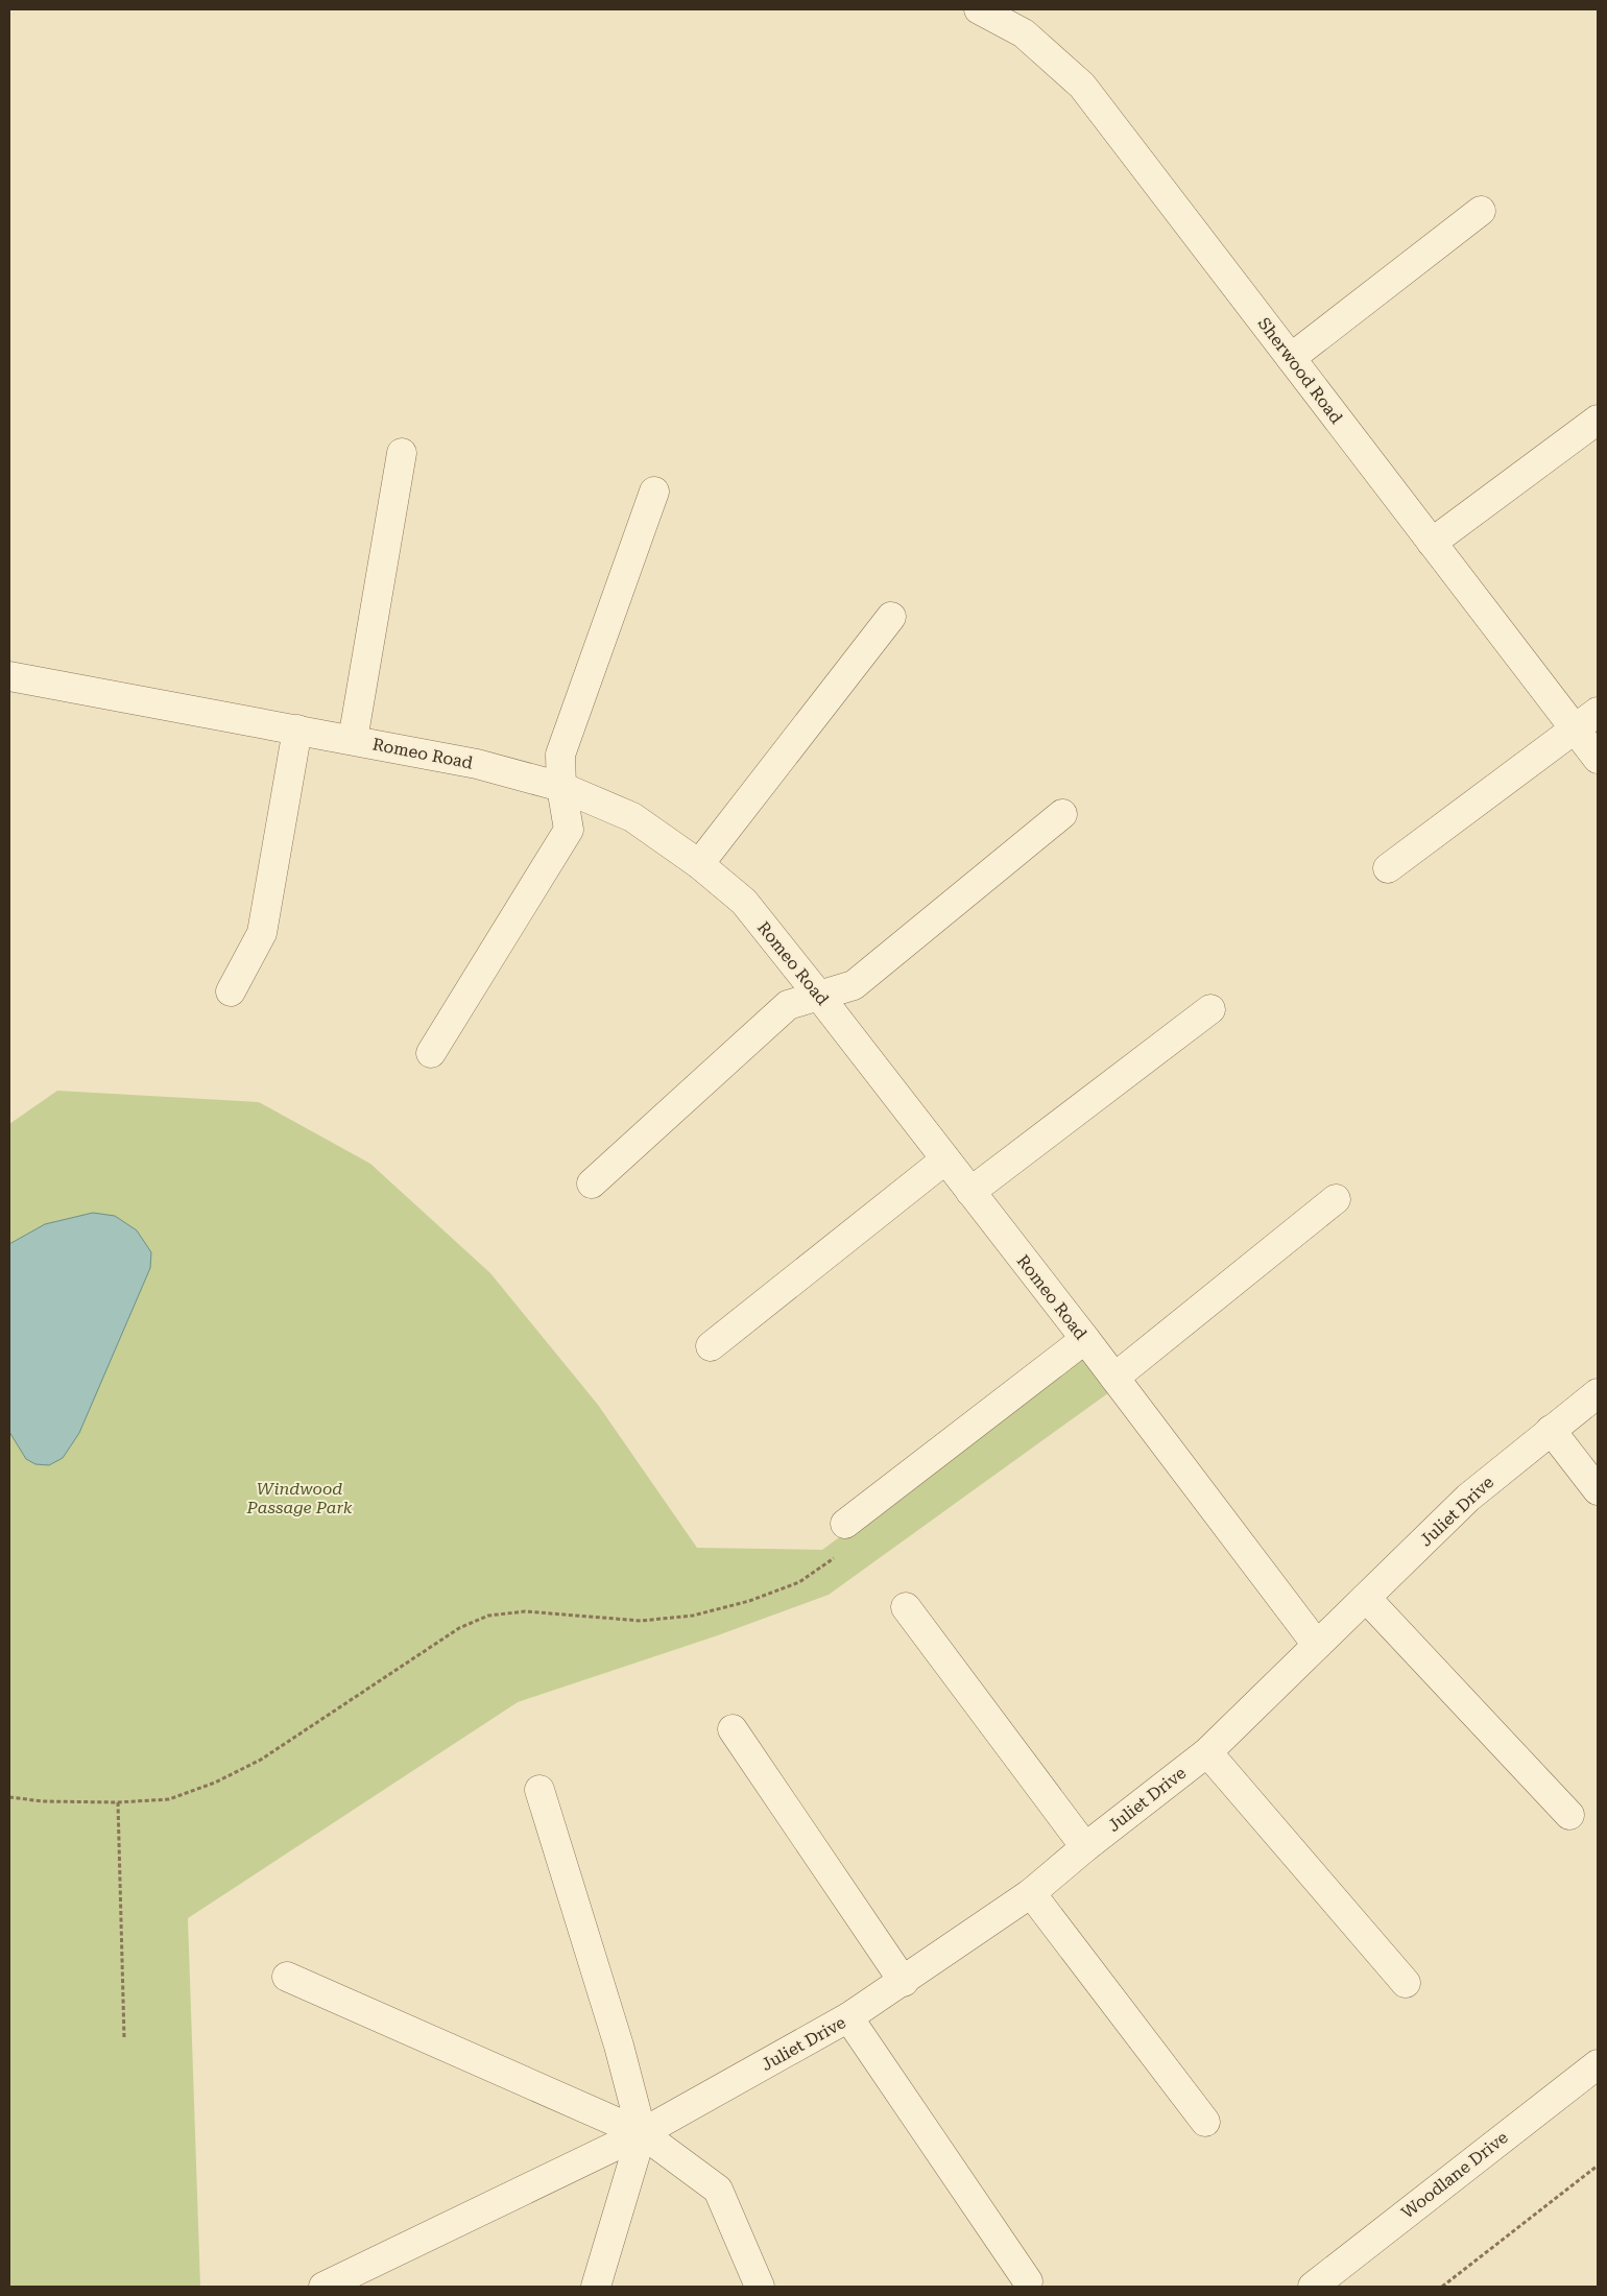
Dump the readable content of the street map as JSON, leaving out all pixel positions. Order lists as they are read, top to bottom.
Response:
{
  "streets": {
    "street": [
      "Sherwood Road",
      "Romeo Road",
      "Juliet Drive",
      "Woodlane Drive"
    ]
  },
  "crossings": [
    ["Romeo Road", "Juliet Drive"]
  ],
  "parks": ["Windwood Passage Park"]
}
